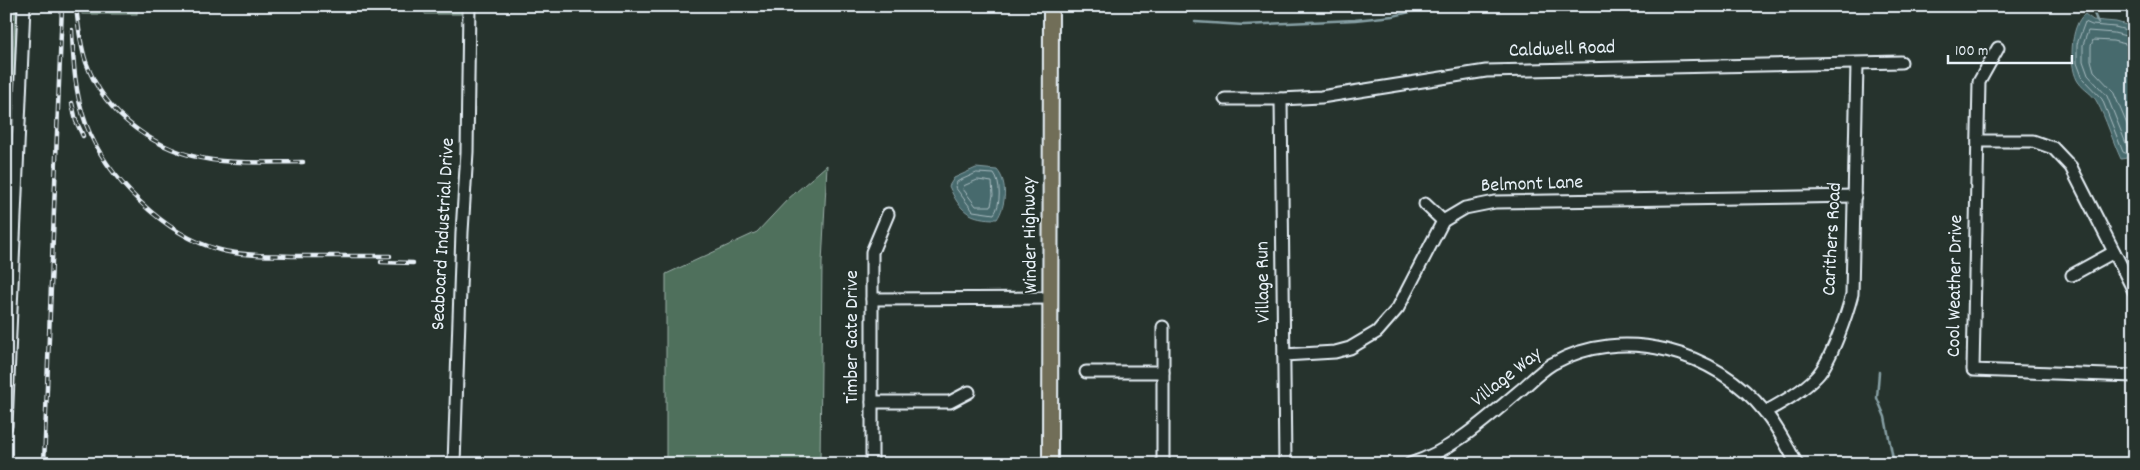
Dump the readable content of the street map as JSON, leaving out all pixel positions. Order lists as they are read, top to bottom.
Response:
{
  "streets": {
    "main road": ["Winder Highway"],
    "street": [
      "Caldwell Road",
      "Belmont Lane",
      "Seaboard Industrial Drive",
      "Carithers Road",
      "Village Run",
      "Cool Weather Drive",
      "Timber Gate Drive",
      "Village Way"
    ]
  },
  "crossings": [
    ["Caldwell Road", "Carithers Road"],
    ["Caldwell Road", "Village Run"],
    ["Belmont Lane", "Carithers Road"],
    ["Carithers Road", "Village Way"]
  ],
  "scale_bar": "100 m"
}
